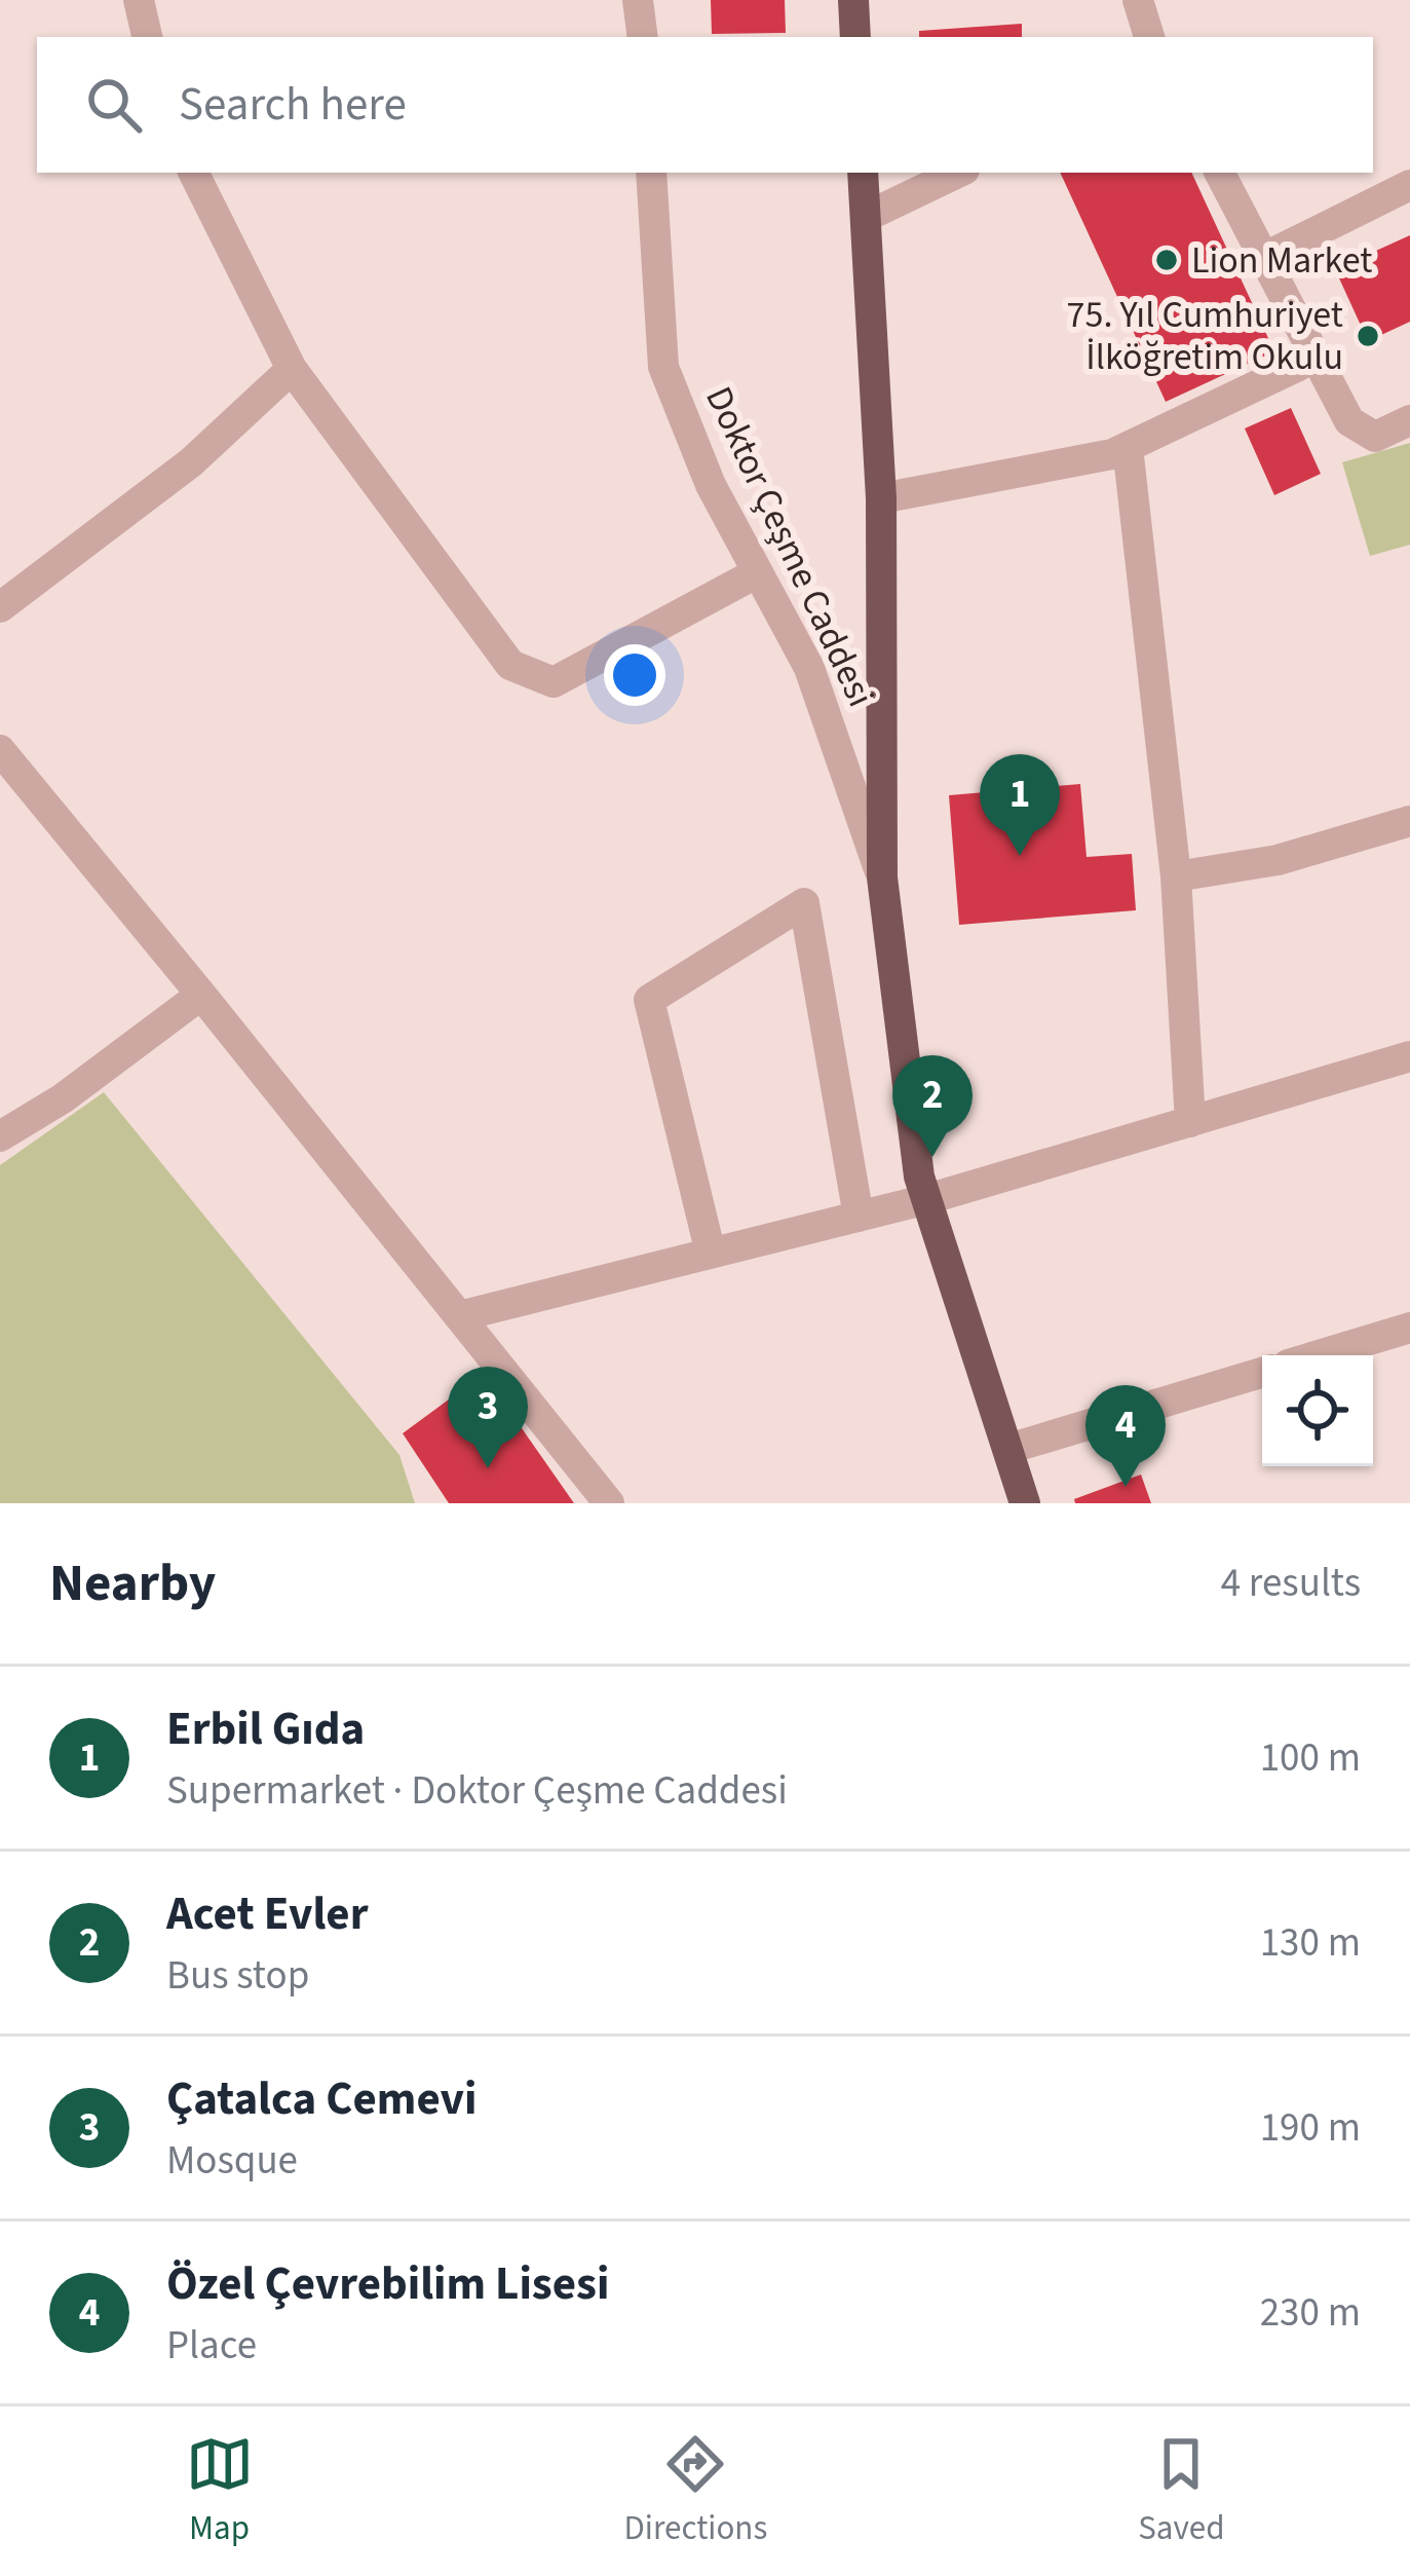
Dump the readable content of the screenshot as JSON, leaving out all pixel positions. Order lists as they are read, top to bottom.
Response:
{
  "streets": {
    "street": ["Doktor Çeşme Caddesi"]
  },
  "places": ["Lion Market", "75. Yıl Cumhuriyet İlköğretim Okulu"],
  "page": {
    "search": "Search here",
    "pins": [
      "1",
      "2",
      "3",
      "4"
    ],
    "heading": ["Nearby", "4 results"],
    "list": [
      {
        "mark": "1",
        "name": "Erbil Gıda",
        "note": "Supermarket · Doktor Çeşme Caddesi",
        "value": "100 m"
      },
      {
        "mark": "2",
        "name": "Acet Evler",
        "note": "Bus stop",
        "value": "130 m"
      },
      {
        "mark": "3",
        "name": "Çatalca Cemevi",
        "note": "Mosque",
        "value": "190 m"
      },
      {
        "mark": "4",
        "name": "Özel Çevrebilim Lisesi",
        "note": "Place",
        "value": "230 m"
      }
    ],
    "nav": ["Map", "Directions", "Saved"]
  }
}
